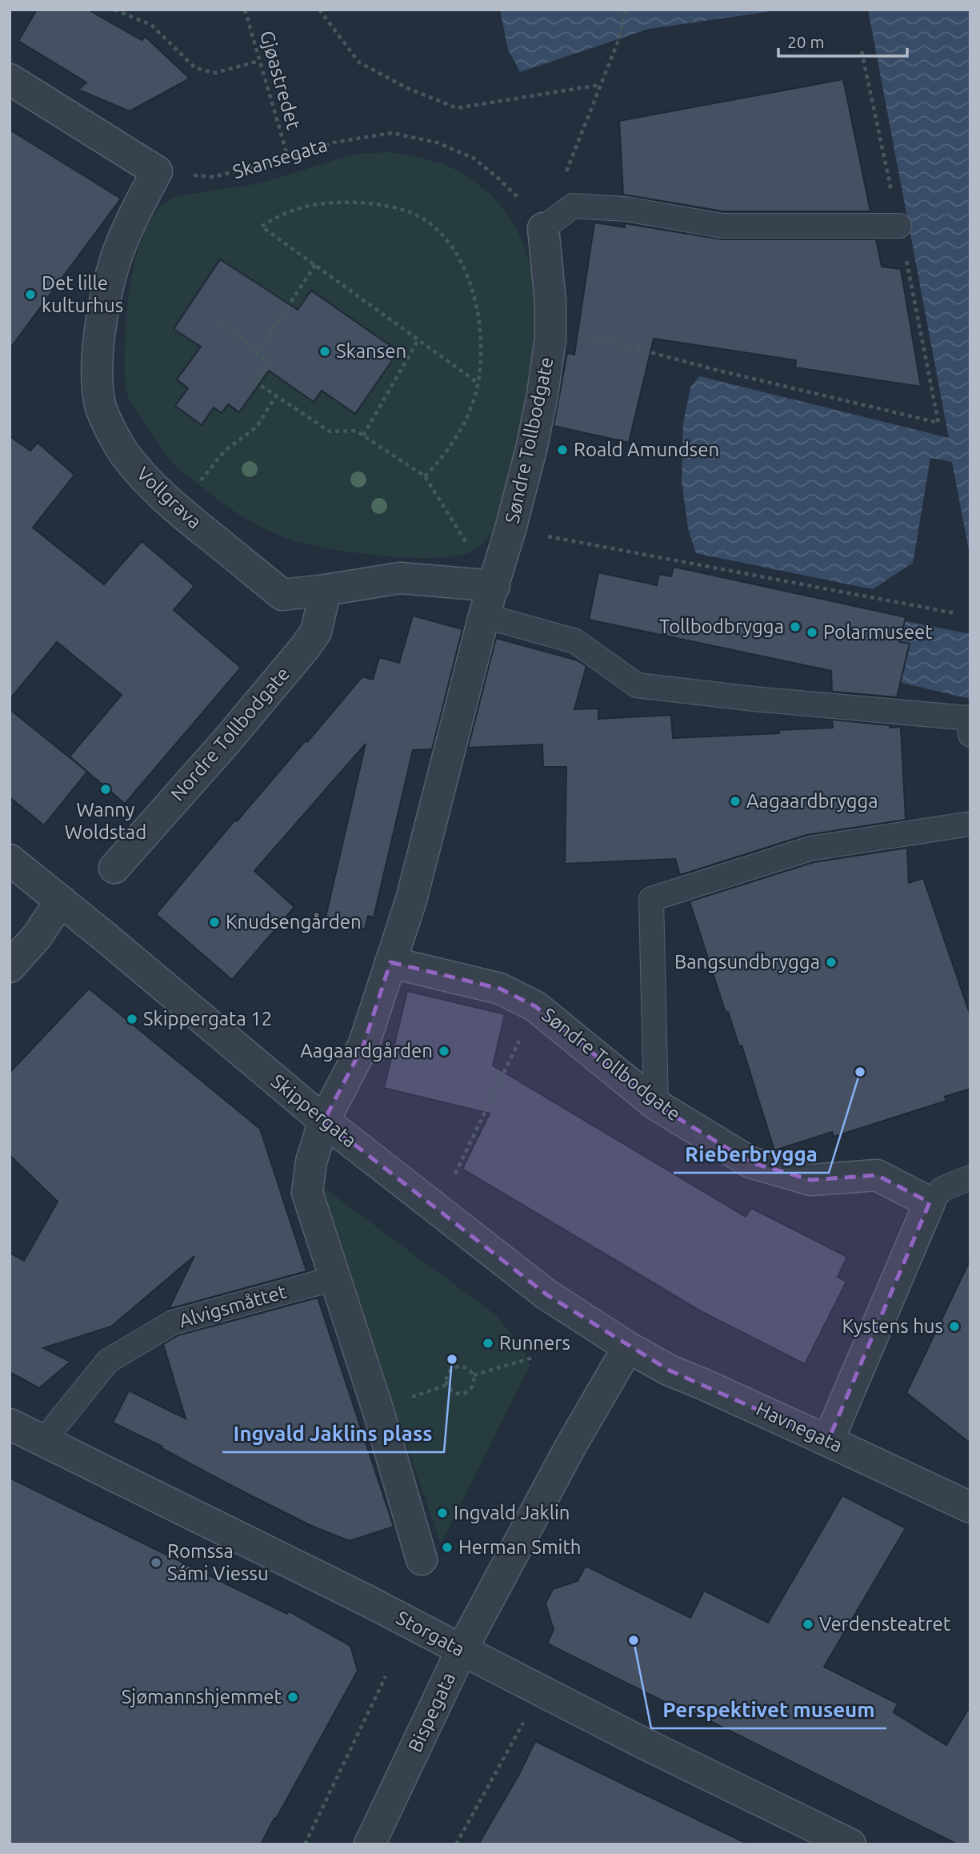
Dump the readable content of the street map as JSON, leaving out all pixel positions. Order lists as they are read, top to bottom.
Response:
{
  "streets": {
    "street": [
      "Søndre Tollbodgate",
      "Vollgrava",
      "Nordre Tollbodgate",
      "Skippergata",
      "Havnegata",
      "Storgata",
      "Bispegata"
    ],
    "lane": ["Alvigsmåttet"],
    "path": ["Gjøastredet", "Skansegata"]
  },
  "crossings": [
    ["Gjøastredet", "Skansegata"],
    ["Skansegata", "Søndre Tollbodgate"],
    ["Skansegata", "Vollgrava"],
    ["Søndre Tollbodgate", "Vollgrava"],
    ["Søndre Tollbodgate", "Skippergata"],
    ["Søndre Tollbodgate", "Alvigsmåttet"],
    ["Vollgrava", "Nordre Tollbodgate"],
    ["Skippergata", "Havnegata"],
    ["Skippergata", "Bispegata"],
    ["Alvigsmåttet", "Storgata"],
    ["Havnegata", "Bispegata"],
    ["Storgata", "Bispegata"]
  ],
  "places": [
    "Det lille kulturhus",
    "Skansen",
    "Roald Amundsen",
    "Tollbodbrygga",
    "Polarmuseet",
    "Wanny Woldstad",
    "Aagaardbrygga",
    "Knudsengården",
    "Bangsundbrygga",
    "Skippergata 12",
    "Aagaardgården",
    "Rieberbrygga",
    "Kystens hus",
    "Runners",
    "Ingvald Jaklins plass",
    "Ingvald Jaklin",
    "Herman Smith",
    "Romssa Sámi Viessu",
    "Verdensteatret",
    "Perspektivet museum",
    "Sjømannshjemmet"
  ],
  "scale_bar": "20 m"
}
